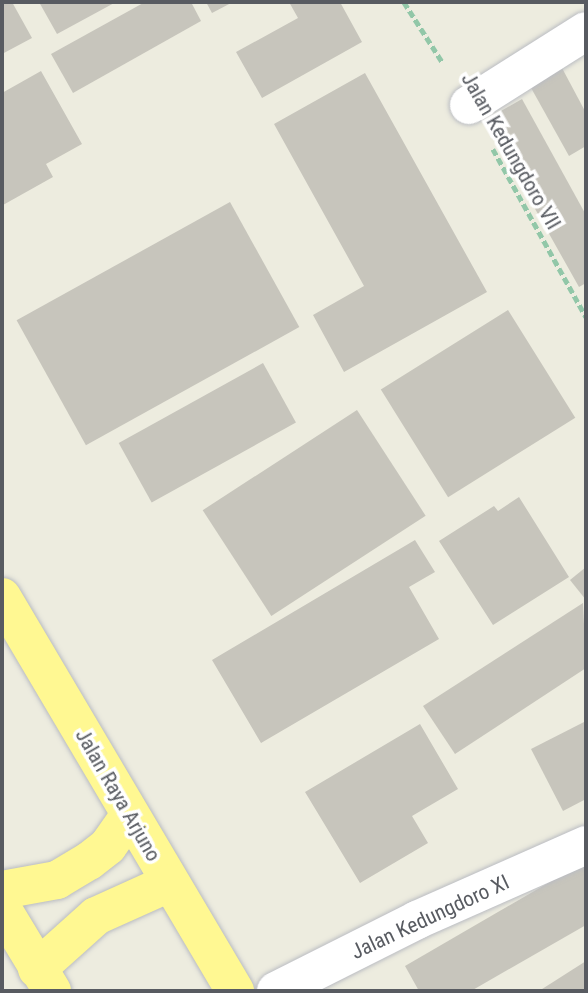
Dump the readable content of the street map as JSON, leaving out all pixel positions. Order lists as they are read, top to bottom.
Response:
{
  "streets": {
    "highway": ["Jalan Raya Arjuno"],
    "street": ["Jalan Kedungdoro XI"],
    "path": ["Jalan Kedungdoro VII"]
  }
}
